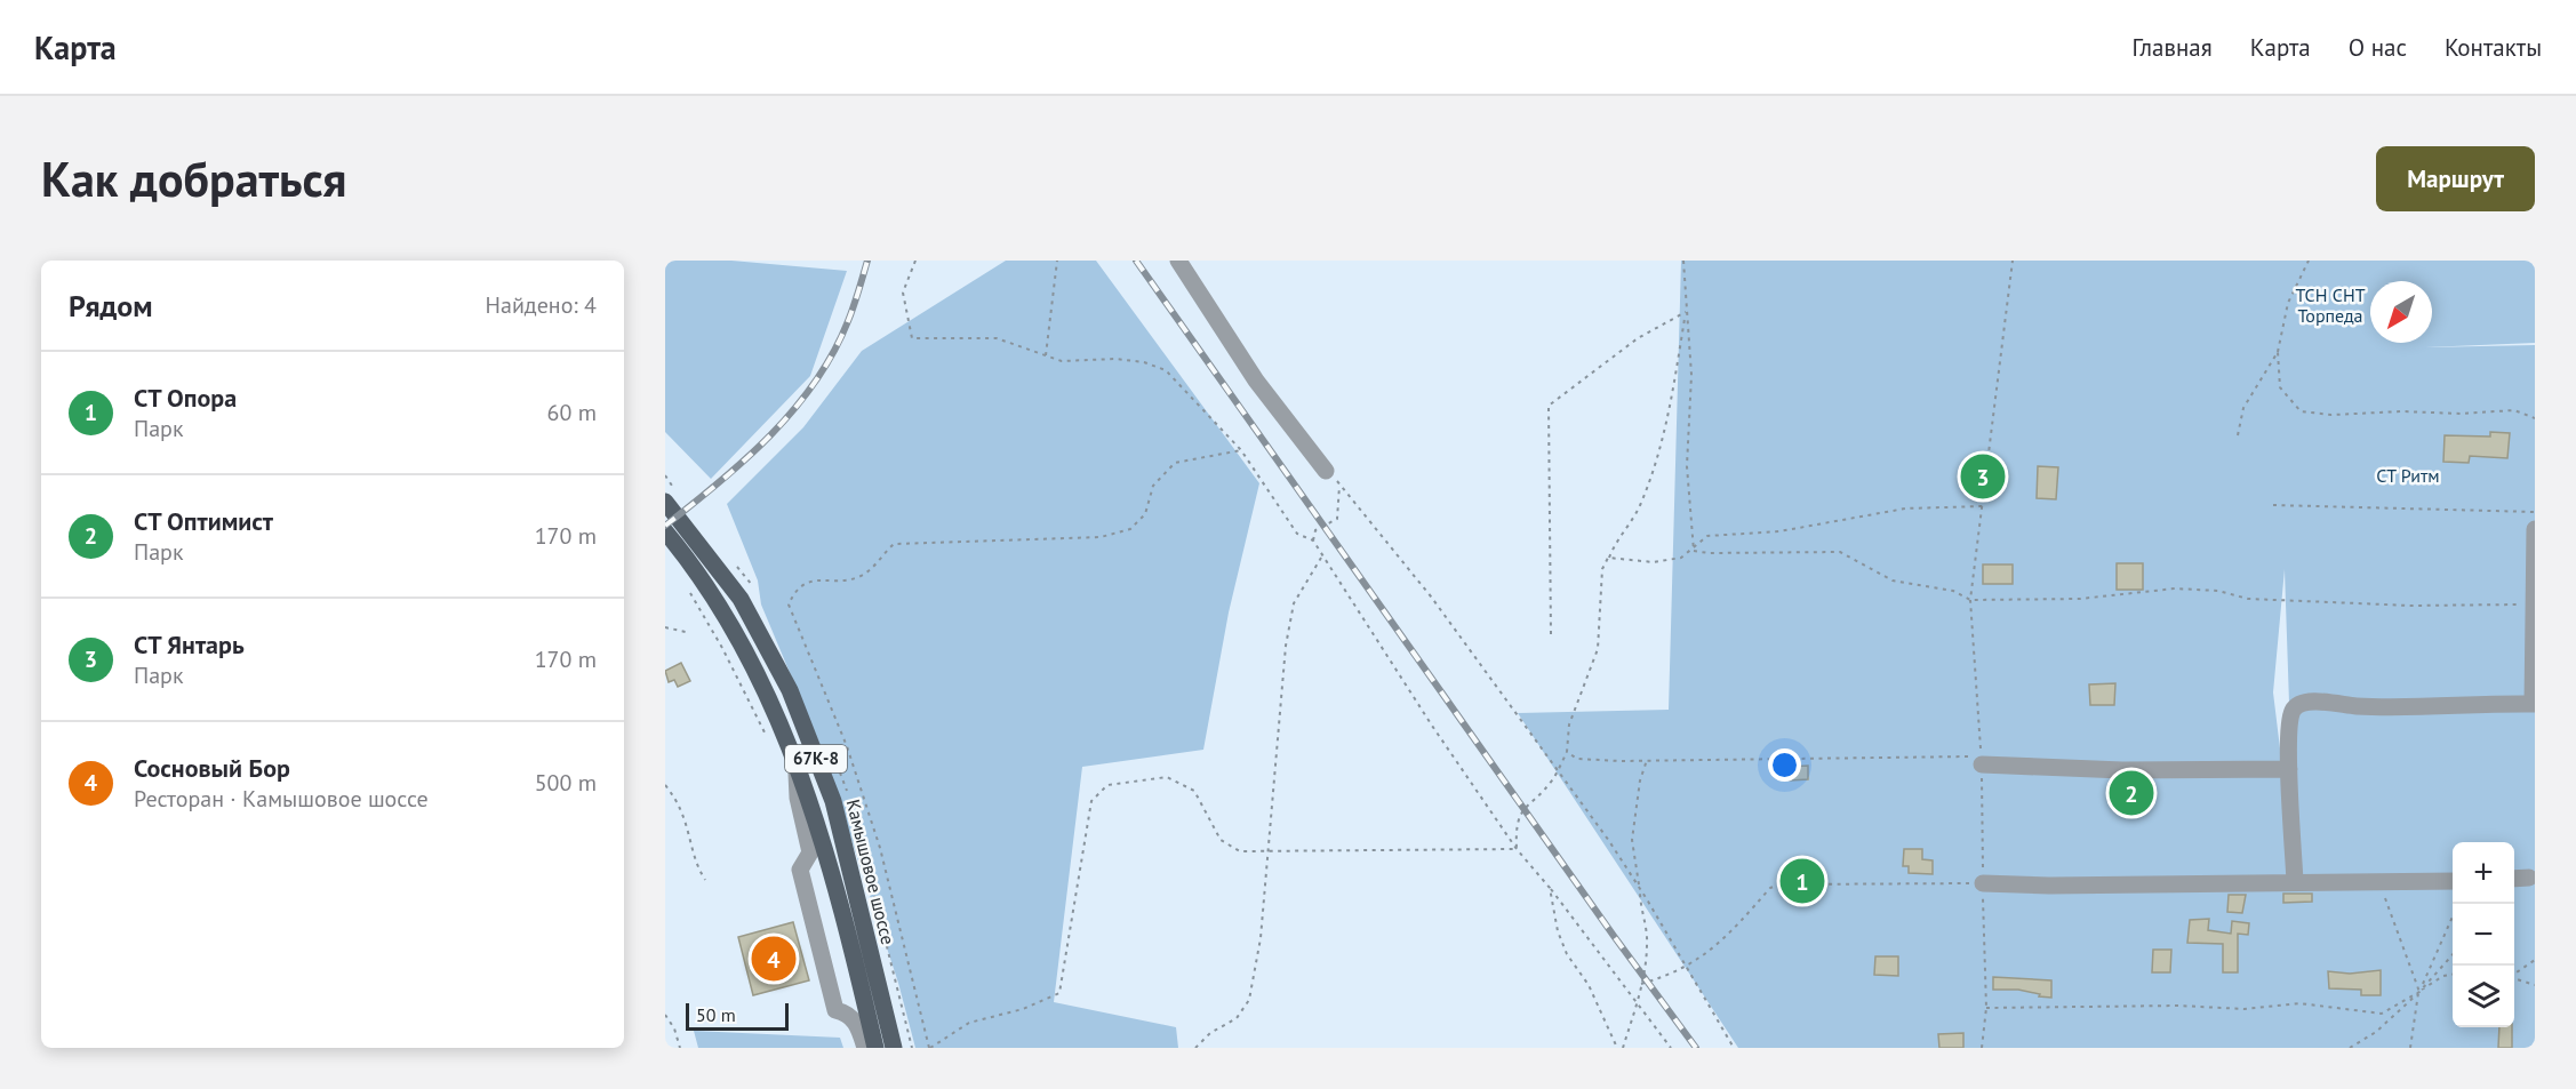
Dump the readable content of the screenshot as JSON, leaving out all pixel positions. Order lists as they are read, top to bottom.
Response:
{
  "streets": {
    "main road": ["67К-8", "Камышовое шоссе"]
  },
  "parks": ["ТСН СНТ Торпеда", "СТ Ритм"],
  "scale_bar": "50 m",
  "north": "bottom left",
  "page": {
    "header": "Карта",
    "nav": [
      "Главная",
      "Карта",
      "О нас",
      "Контакты"
    ],
    "buttons": "Маршрут",
    "title": "Как добраться",
    "heading": ["Рядом", "Найдено: 4"],
    "list": [
      {
        "mark": "1",
        "name": "СТ Опора",
        "note": "Парк",
        "value": "60 m"
      },
      {
        "mark": "2",
        "name": "СТ Оптимист",
        "note": "Парк",
        "value": "170 m"
      },
      {
        "mark": "3",
        "name": "СТ Янтарь",
        "note": "Парк",
        "value": "170 m"
      },
      {
        "mark": "4",
        "name": "Сосновый Бор",
        "note": "Ресторан · Камышовое шоссе",
        "value": "500 m"
      }
    ],
    "pins": [
      "3",
      "2",
      "1",
      "4"
    ],
    "map_buttons": ["+", "−"],
    "scale": "50 m"
  }
}
